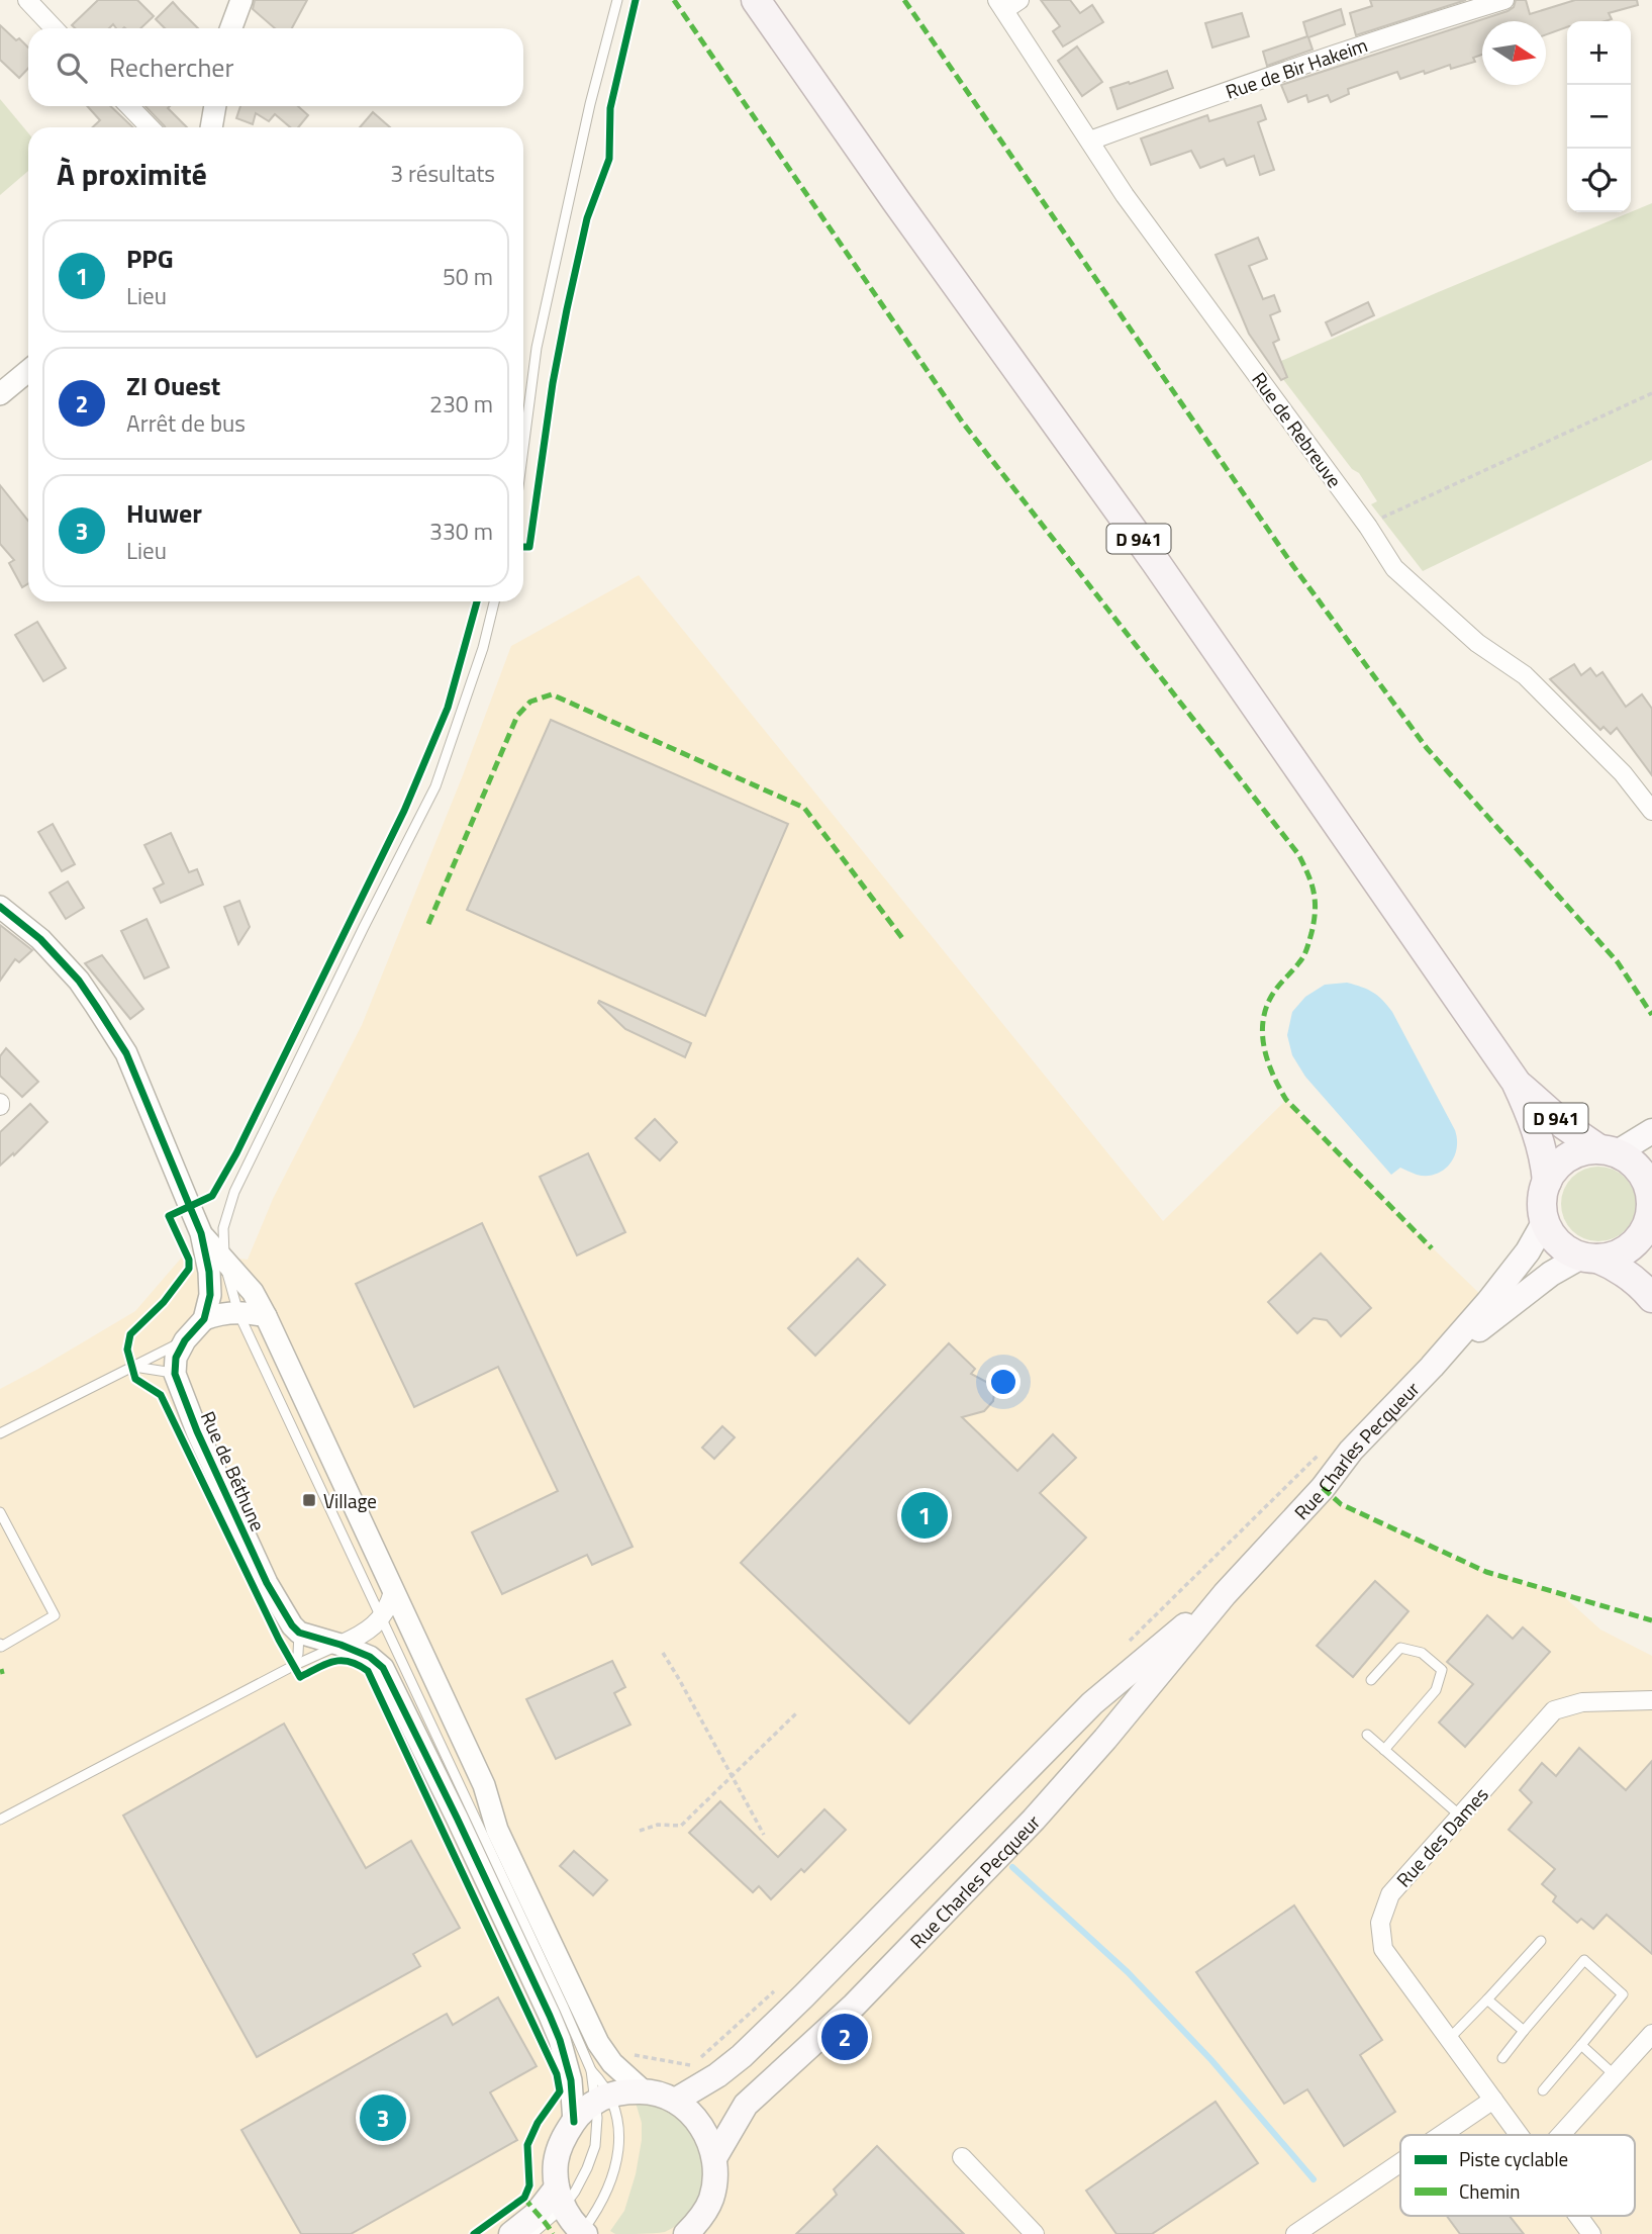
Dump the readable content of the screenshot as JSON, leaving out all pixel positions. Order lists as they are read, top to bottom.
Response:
{
  "streets": {
    "main road": ["D 941", "Rue Charles Pecqueur"],
    "street": [
      "Rue de Bir Hakeim",
      "Rue de Rebreuve",
      "Rue de Béthune",
      "Rue des Dames"
    ]
  },
  "crossings": [
    ["Rue de Bir Hakeim", "Rue de Rebreuve"],
    ["D 941", "Rue Charles Pecqueur"]
  ],
  "places": {
    "transit": ["Village"]
  },
  "legend": ["Piste cyclable", "Chemin"],
  "north": "right",
  "page": {
    "map_buttons": ["+", "−"],
    "search": "Rechercher",
    "heading": ["À proximité", "3 résultats"],
    "list": [
      {
        "mark": "1",
        "name": "PPG",
        "note": "Lieu",
        "value": "50 m"
      },
      {
        "mark": "2",
        "name": "ZI Ouest",
        "note": "Arrêt de bus",
        "value": "230 m"
      },
      {
        "mark": "3",
        "name": "Huwer",
        "note": "Lieu",
        "value": "330 m"
      }
    ],
    "pins": ["1", "2", "3"]
  }
}
